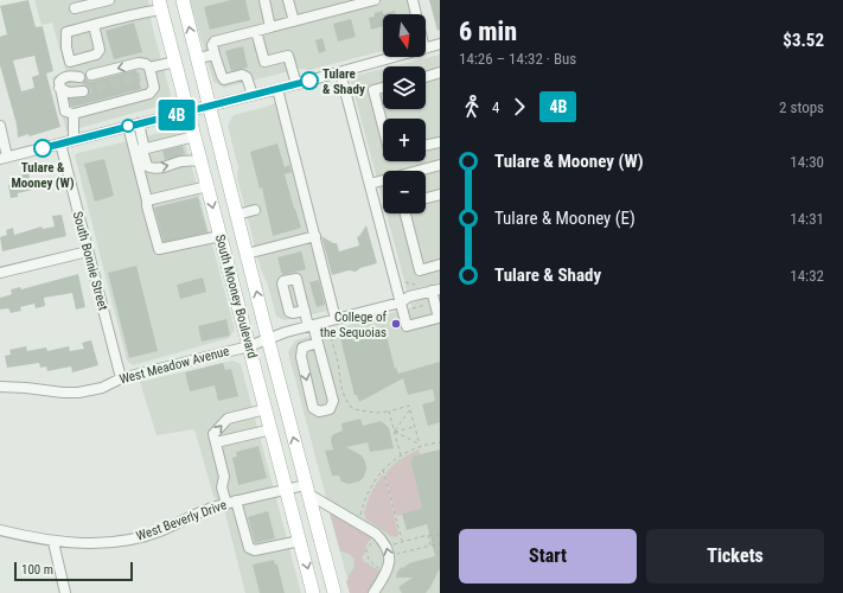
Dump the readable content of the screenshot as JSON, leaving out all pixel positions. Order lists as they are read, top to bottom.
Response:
{
  "streets": {
    "main road": ["South Mooney Boulevard"],
    "street": ["South Bonnie Street", "West Meadow Avenue", "West Beverly Drive"]
  },
  "crossings": [
    ["South Bonnie Street", "West Meadow Avenue"],
    ["South Mooney Boulevard", "West Meadow Avenue"],
    ["South Mooney Boulevard", "West Beverly Drive"]
  ],
  "places": ["Tulare & Shady", "Tulare & Mooney (W)", "College of the Sequoias"],
  "lines": ["bus line 4B"],
  "scale_bar": "100 m",
  "north": "bottom",
  "page": {
    "on_map": "4B",
    "heading": ["6 min", "14:26 – 14:32 · Bus", "$3.52"],
    "map_buttons": ["+", "−"],
    "legs": ["4", "4B", "2 stops"],
    "list": [
      {
        "name": "Tulare & Mooney (W)",
        "value": "14:30"
      },
      {
        "name": "Tulare & Mooney (E)",
        "value": "14:31"
      },
      {
        "name": "Tulare & Shady",
        "value": "14:32"
      }
    ],
    "buttons": ["Start", "Tickets"],
    "scale": "100 m"
  }
}
